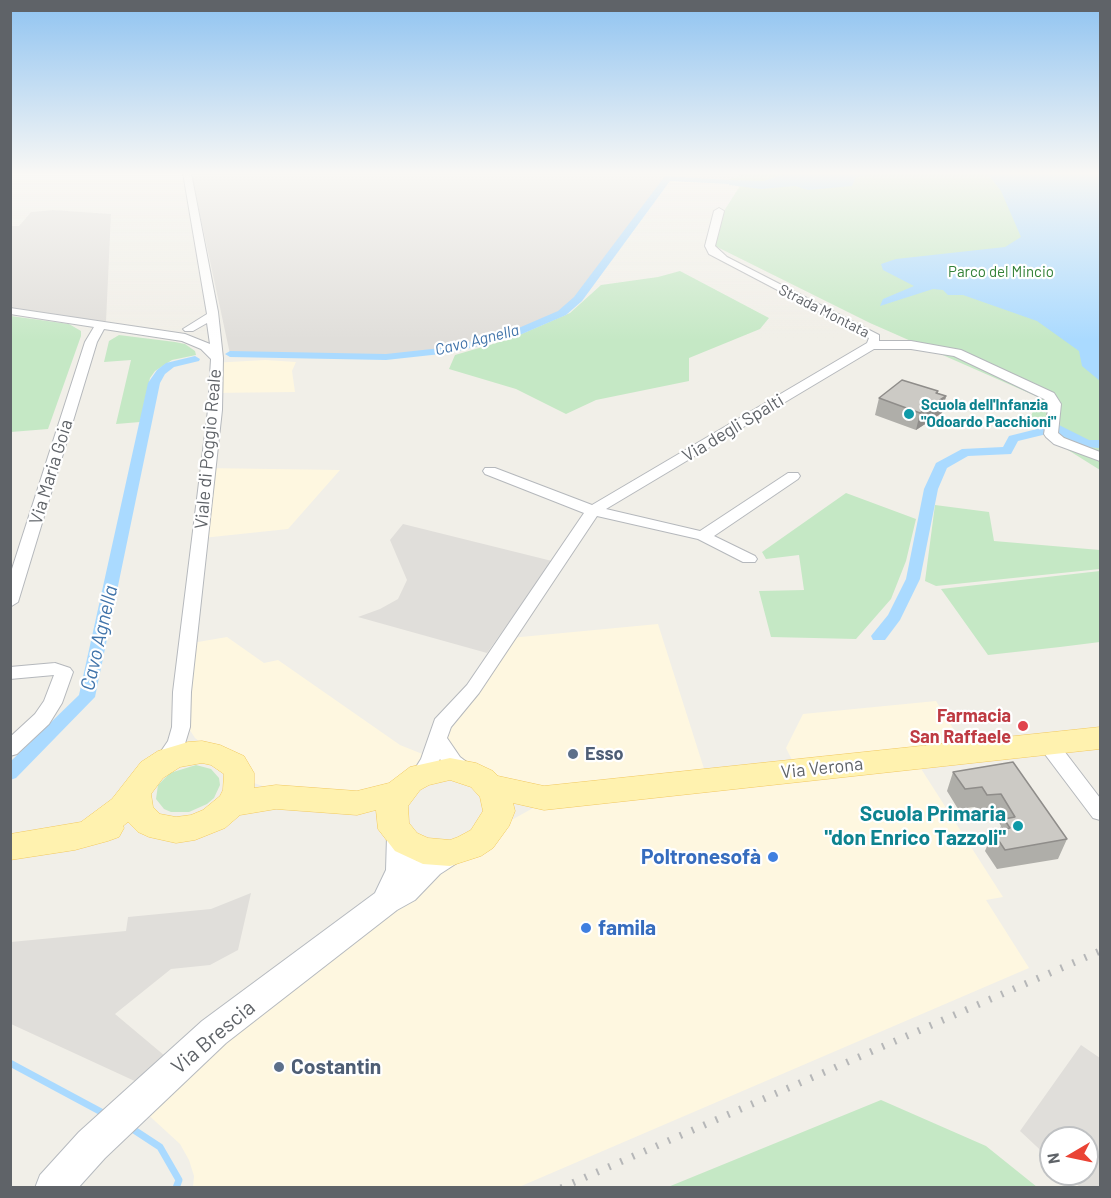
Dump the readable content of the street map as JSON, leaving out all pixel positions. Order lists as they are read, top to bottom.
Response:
{
  "streets": {
    "main road": ["Via Verona", "Via Brescia"],
    "street": [
      "Strada Montata",
      "Via degli Spalti",
      "Viale di Poggio Reale",
      "Via Maria Goia"
    ]
  },
  "crossings": [
    ["Strada Montata", "Via degli Spalti"],
    ["Via degli Spalti", "Via Verona"],
    ["Via degli Spalti", "Via Brescia"],
    ["Via Verona", "Via Brescia"]
  ],
  "water": ["Cavo Agnella"],
  "parks": ["Parco del Mincio"],
  "places": [
    "Scuola dell'Infanzia \"Odoardo Pacchioni\"",
    "Farmacia San Raffaele",
    "Esso",
    "Scuola Primaria \"don Enrico Tazzoli\"",
    "Poltronesofà",
    "famila",
    "Costantin"
  ],
  "north": "left"
}
